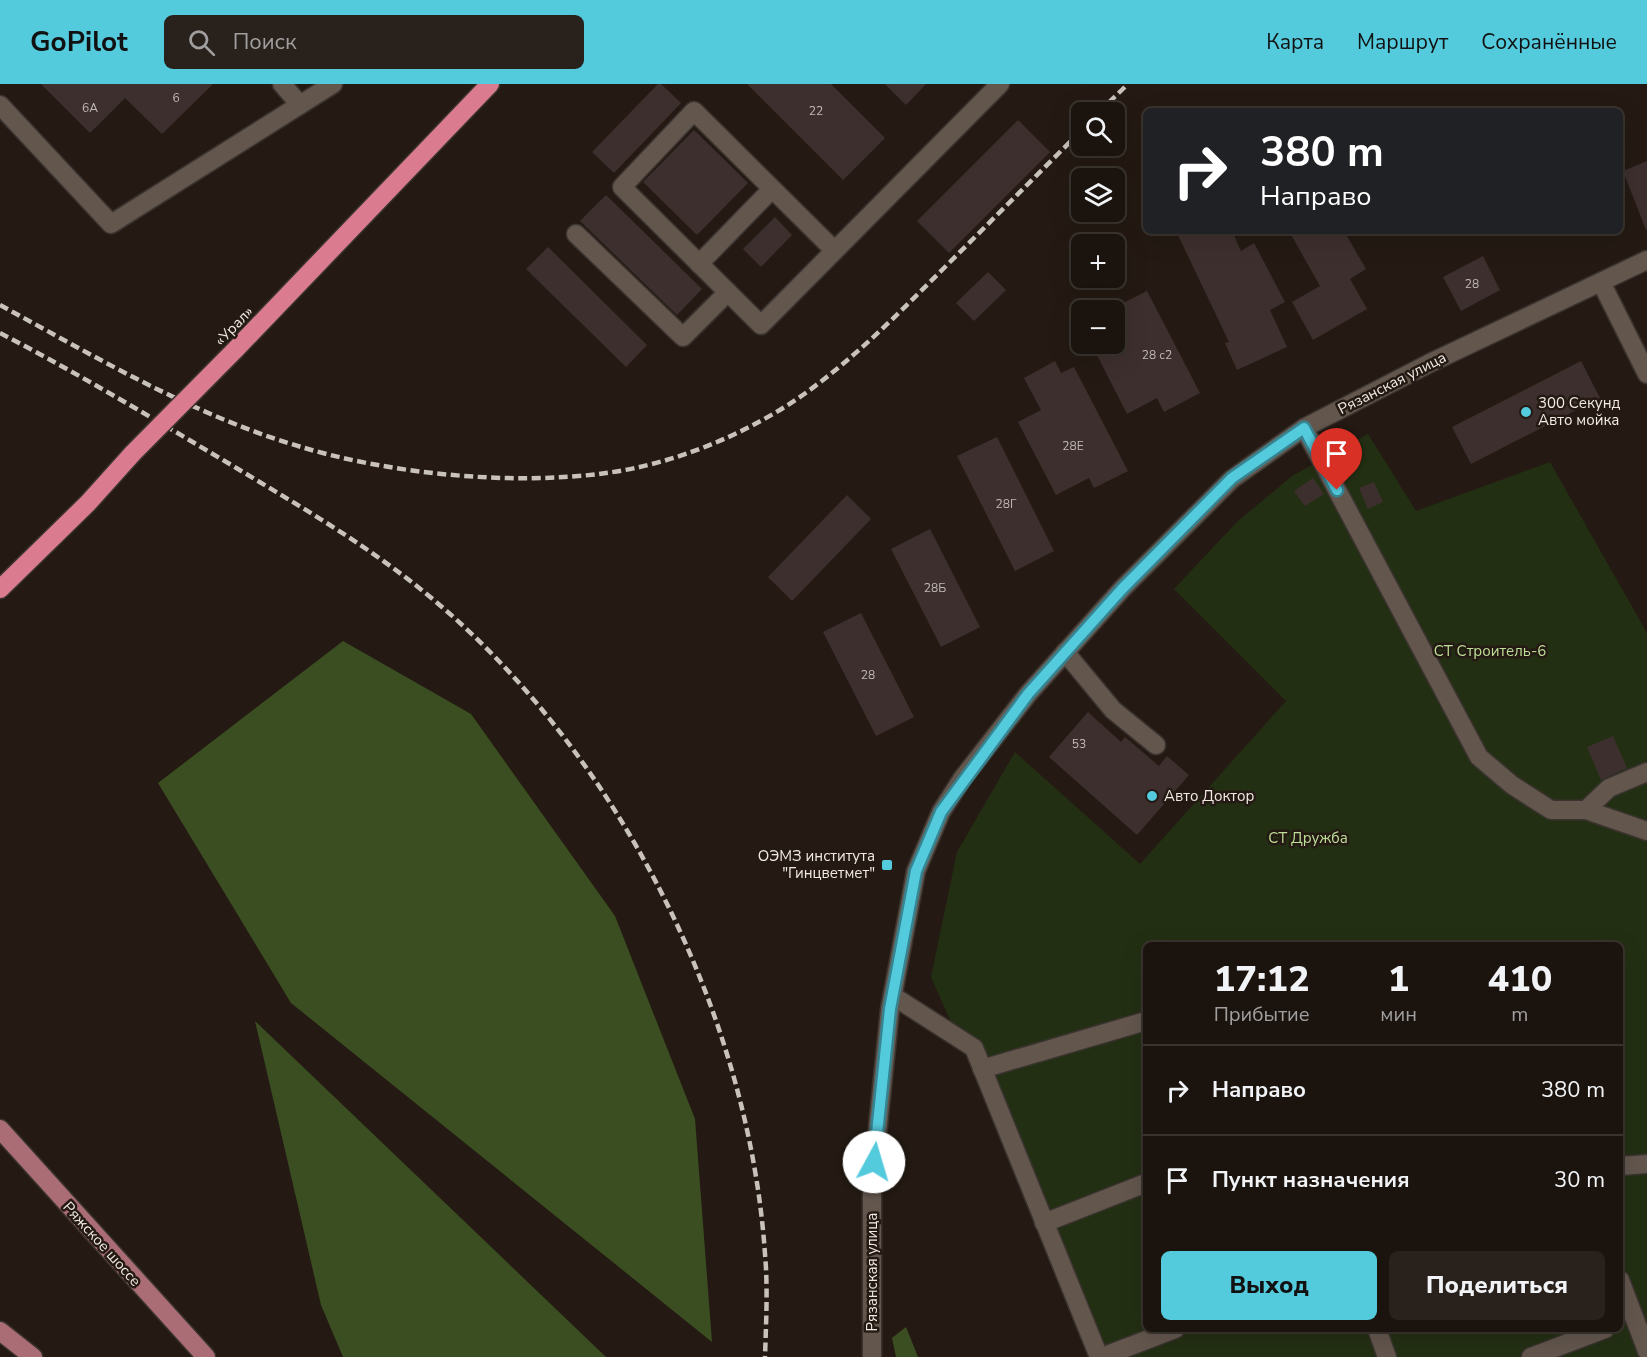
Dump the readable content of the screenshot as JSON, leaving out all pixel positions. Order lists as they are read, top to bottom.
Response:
{
  "streets": {
    "highway": ["«Урал»"],
    "main road": ["Ряжское шоссе"],
    "street": ["Рязанская улица"]
  },
  "parks": ["СТ Строитель-6", "СТ Дружба"],
  "places": {
    "other": ["300 Секунд Авто мойка", "Авто Доктор"],
    "transit": ["ОЭМЗ института \"Гинцветмет\""]
  },
  "house_numbers": [
    "6",
    "6А",
    "22",
    "28",
    "28 с2",
    "28Е",
    "28Г",
    "28Б",
    "28",
    "53"
  ],
  "page": {
    "header": "GoPilot",
    "search": "Поиск",
    "nav": ["Карта", "Маршрут", "Сохранённые"],
    "map_buttons": ["+", "−"],
    "turn": ["380 m", "Направо"],
    "eta": [
      "17:12",
      "Прибытие",
      "1",
      "мин",
      "410",
      "m"
    ],
    "list": [
      {
        "name": "Направо",
        "value": "380 m"
      },
      {
        "name": "Пункт назначения",
        "value": "30 m"
      }
    ],
    "buttons": ["Выход", "Поделиться"]
  }
}
